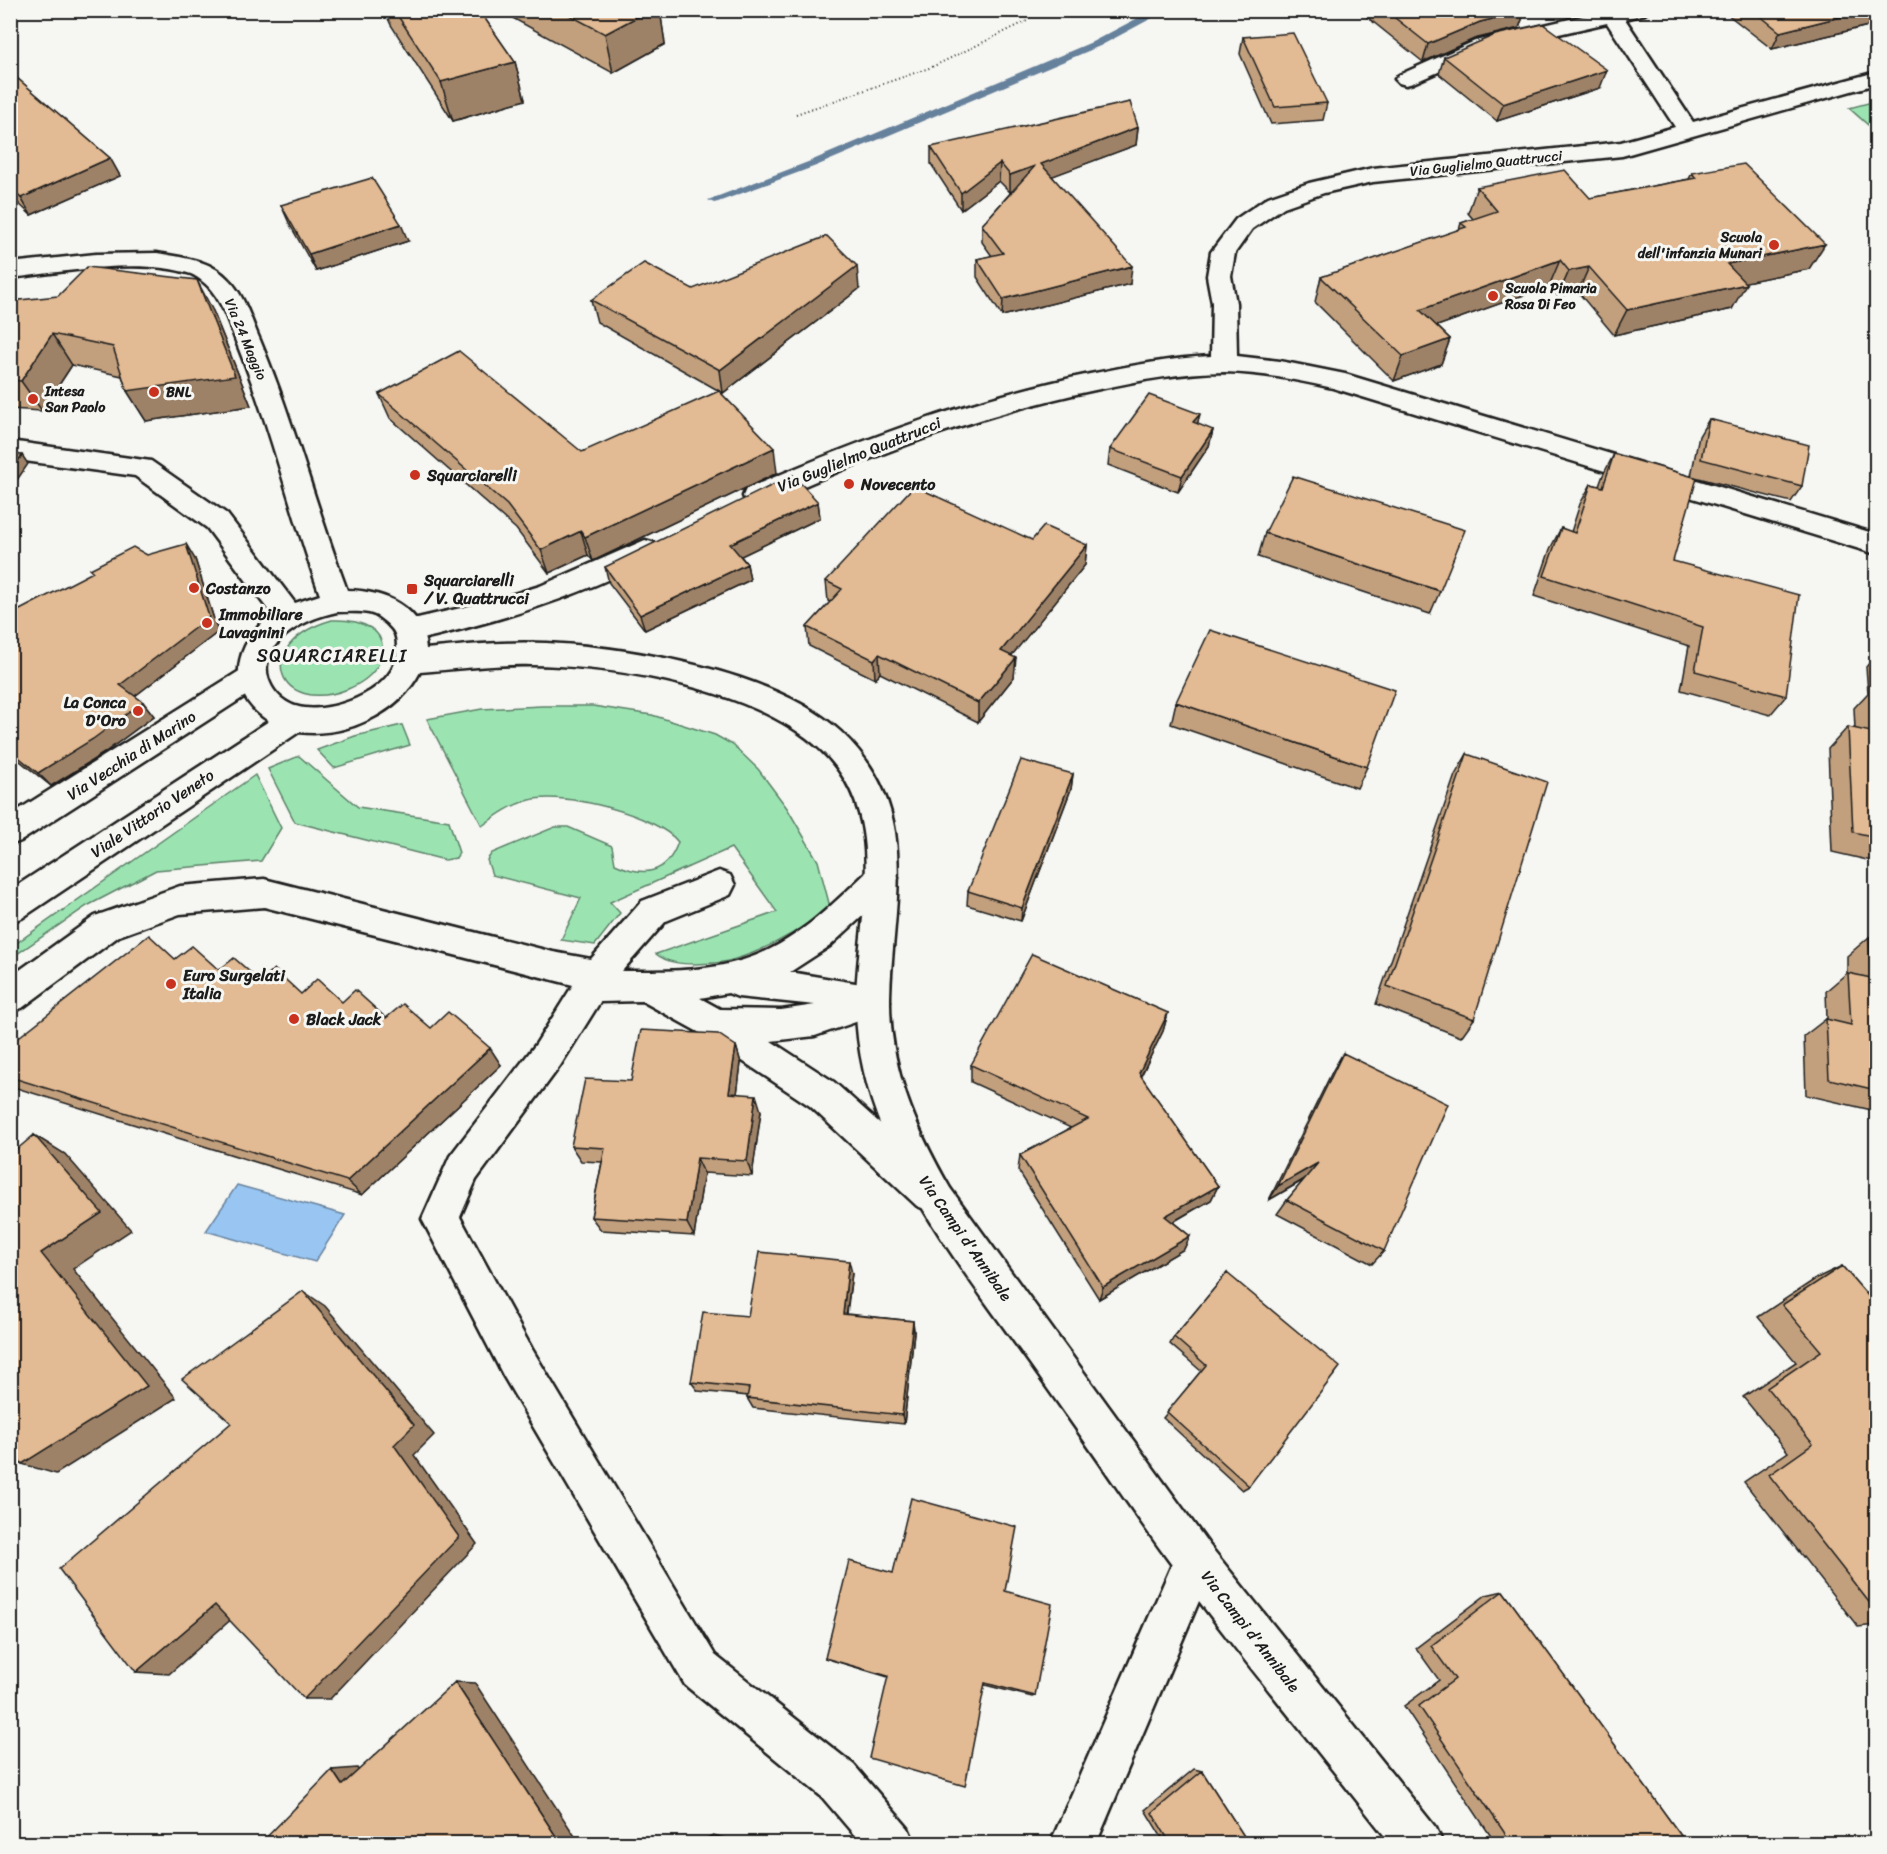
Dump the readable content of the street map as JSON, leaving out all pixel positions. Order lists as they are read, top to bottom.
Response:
{
  "streets": {
    "main road": [
      "Via Guglielmo Quattrucci",
      "Via 24 Maggio",
      "Via Vecchia di Marino",
      "Viale Vittorio Veneto",
      "Via Campi d'Annibale"
    ]
  },
  "crossings": [
    ["Via 24 Maggio", "Via Vecchia di Marino"],
    ["Via 24 Maggio", "Viale Vittorio Veneto"],
    ["Via 24 Maggio", "Via Campi d'Annibale"],
    ["Via Vecchia di Marino", "Viale Vittorio Veneto"],
    ["Via Vecchia di Marino", "Via Campi d'Annibale"],
    ["Viale Vittorio Veneto", "Via Campi d'Annibale"]
  ],
  "districts": ["SQUARCIARELLI"],
  "places": {
    "other": [
      "Scuola dell'infanzia Munari",
      "Scuola Pimaria Rosa Di Feo",
      "BNL",
      "Intesa San Paolo",
      "Squarciarelli",
      "Novecento",
      "Costanzo",
      "Immobiliare Lavagnini",
      "La Conca D'Oro",
      "Euro Surgelati Italia",
      "Black Jack"
    ],
    "transit": ["Squarciarelli / V. Quattrucci"]
  }
}
